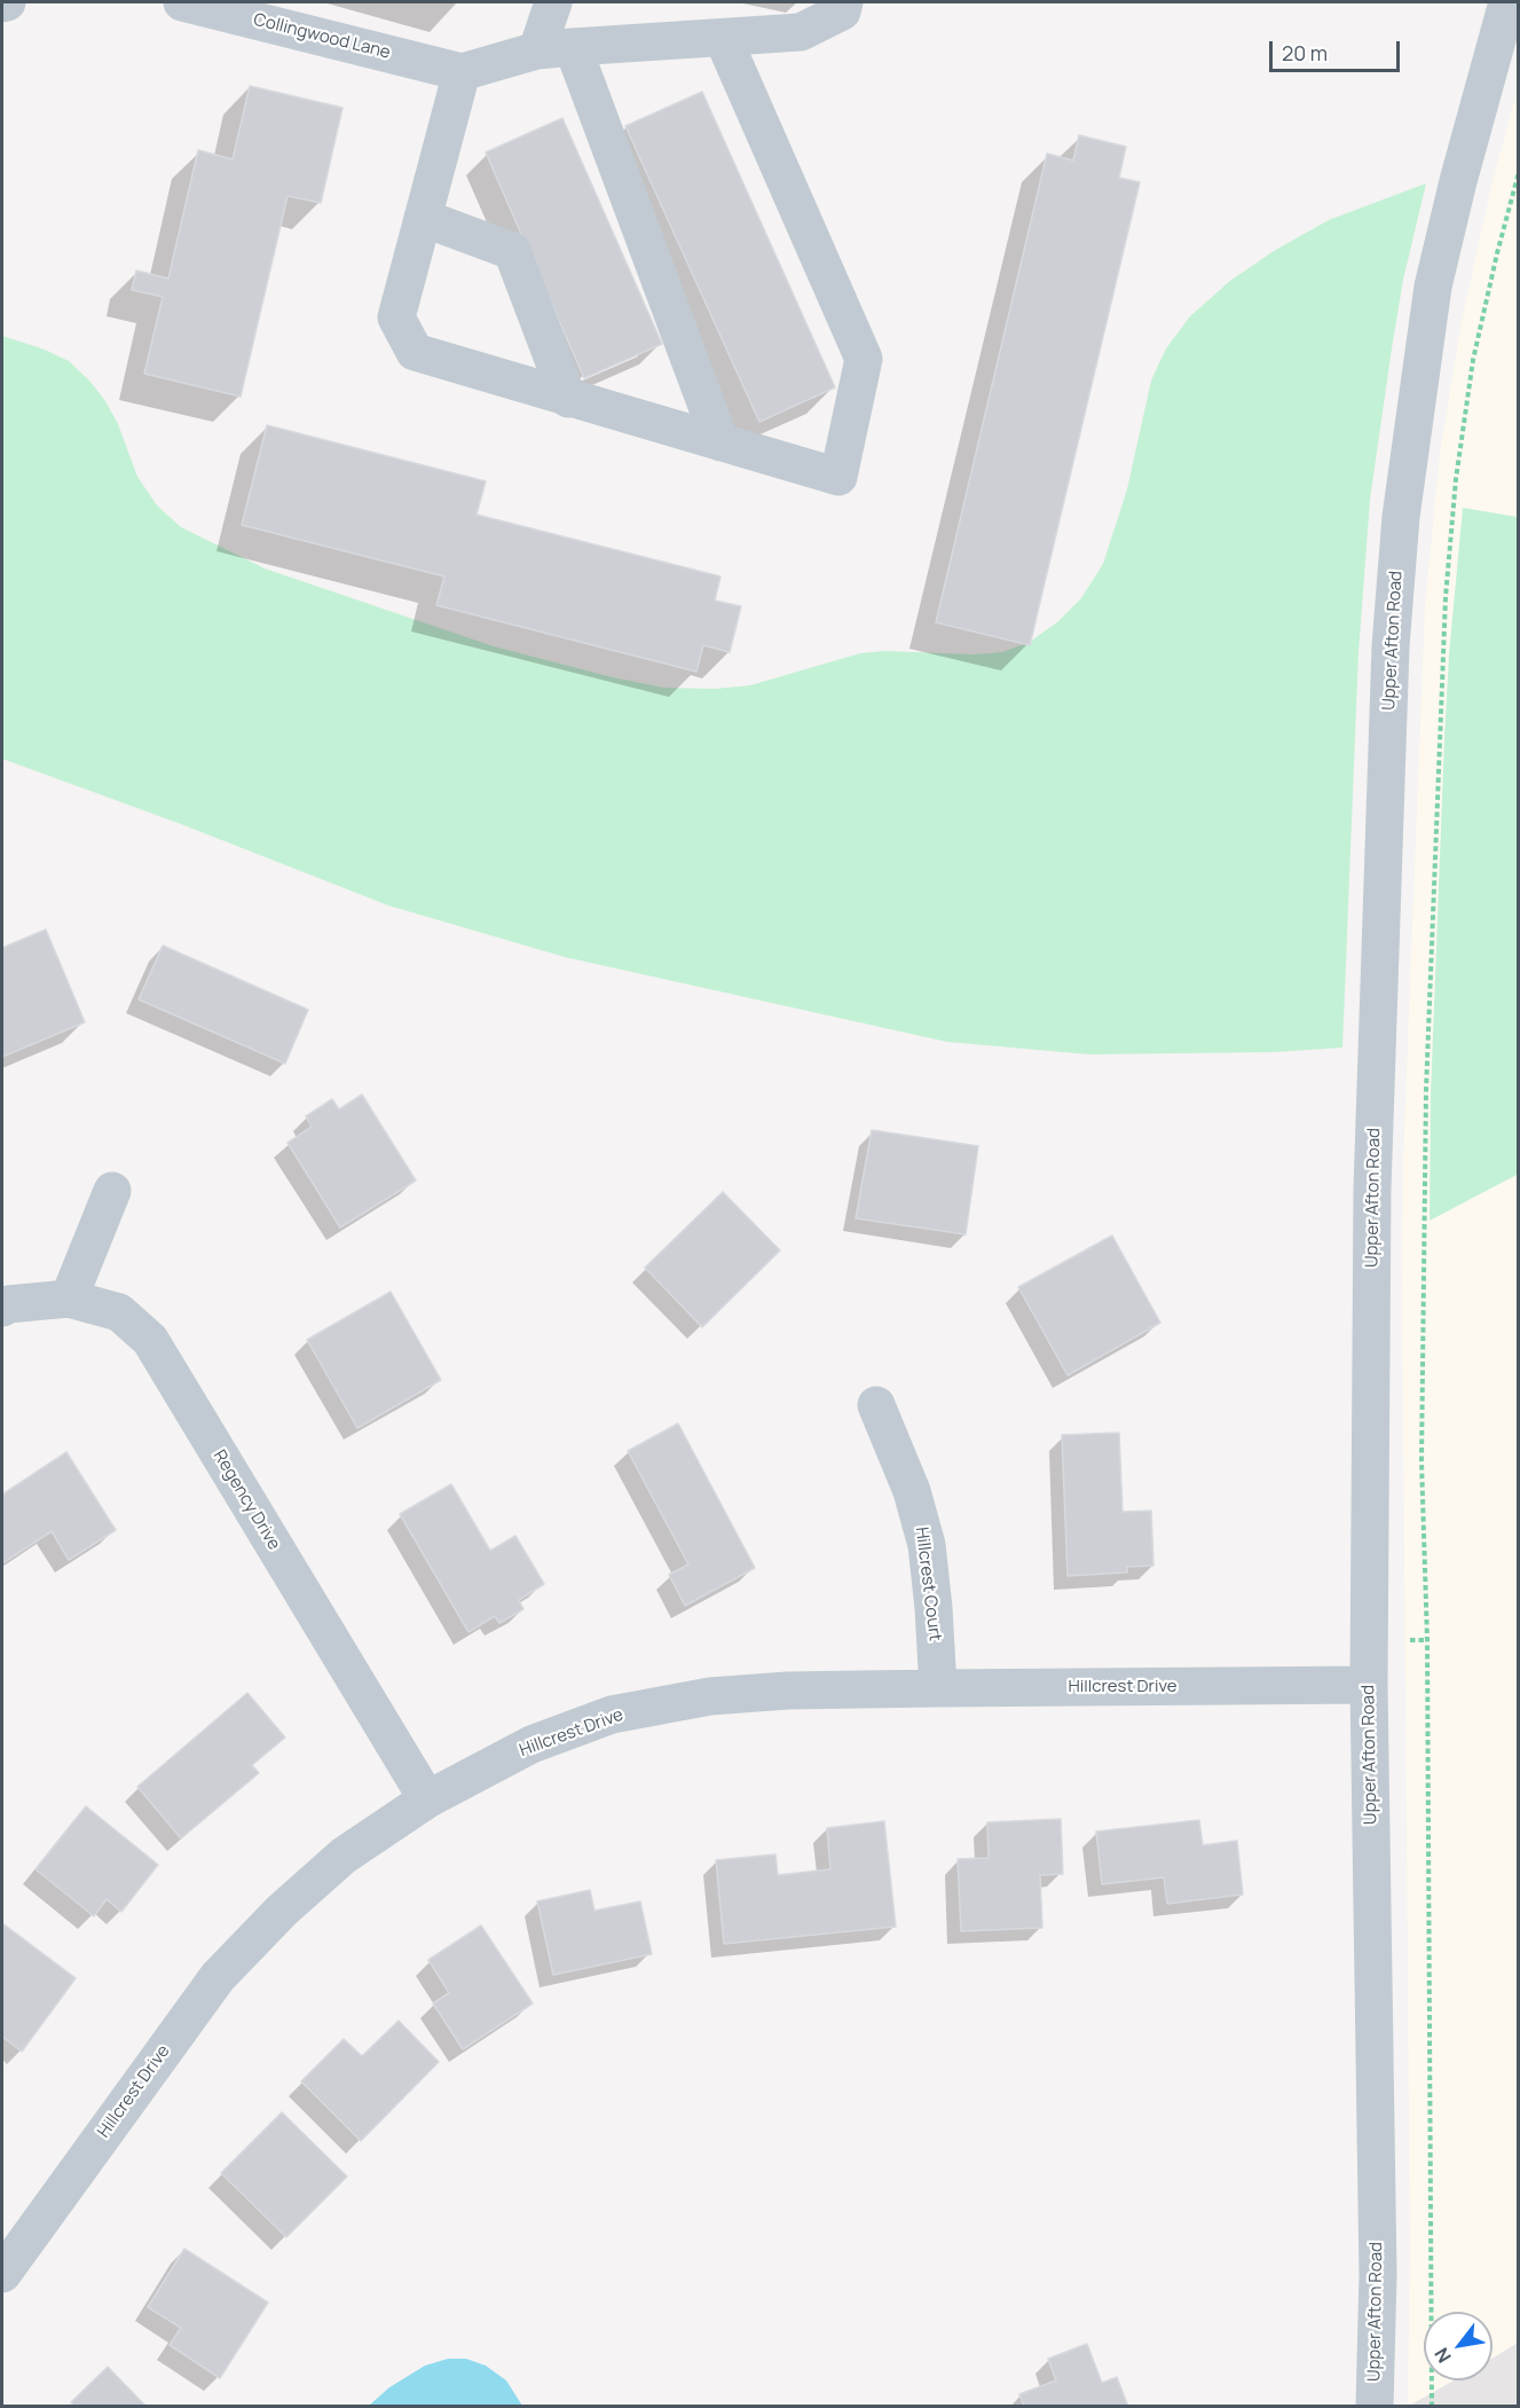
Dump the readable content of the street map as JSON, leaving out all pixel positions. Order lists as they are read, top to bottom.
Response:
{
  "streets": {
    "street": [
      "Collingwood Lane",
      "Upper Afton Road",
      "Regency Drive",
      "Hillcrest Court",
      "Hillcrest Drive"
    ]
  },
  "crossings": [
    ["Upper Afton Road", "Hillcrest Drive"],
    ["Regency Drive", "Hillcrest Drive"],
    ["Hillcrest Court", "Hillcrest Drive"]
  ],
  "scale_bar": "20 m",
  "north": "bottom left"
}
